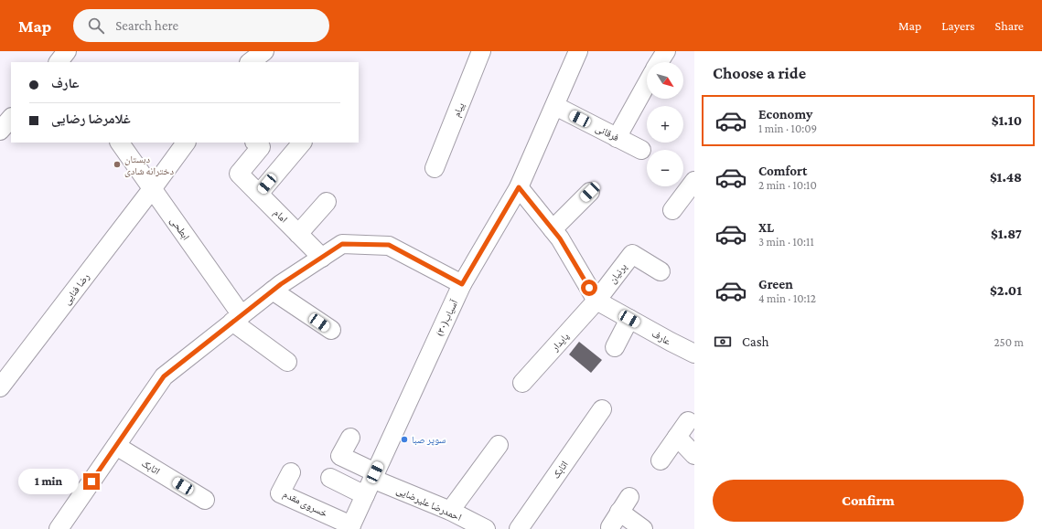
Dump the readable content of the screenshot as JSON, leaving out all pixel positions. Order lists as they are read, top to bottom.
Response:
{
  "streets": {
    "street": [
      "پیام",
      "فرقانی",
      "امام",
      "ابطحی",
      "پرنیان",
      "رضا فنایی",
      "آسیاب(۳۰)",
      "عارف",
      "پایدار",
      "اتابک",
      "خسروی مقدم",
      "احمدرضا علیرضایی"
    ]
  },
  "crossings": [
    ["فرقانی", "آسیاب(۳۰)"],
    ["ابطحی", "رضا فنایی"],
    ["پرنیان", "عارف"],
    ["پرنیان", "پایدار"],
    ["آسیاب(۳۰)", "خسروی مقدم"],
    ["آسیاب(۳۰)", "احمدرضا علیرضایی"],
    ["عارف", "پایدار"]
  ],
  "places": ["دبستان دخترانه شادی", "سوپر صبا"],
  "north": "bottom right",
  "page": {
    "header": "Map",
    "search": "Search here",
    "nav": ["Map", "Layers", "Share"],
    "heading": "Choose a ride",
    "map_buttons": ["+", "−"],
    "banner": ["عارف", "غلامرضا رضایی"],
    "list": [
      {
        "name": "Economy",
        "note": "1 min · 10:09",
        "value": "$1.10"
      },
      {
        "name": "Comfort",
        "note": "2 min · 10:10",
        "value": "$1.48"
      },
      {
        "name": "XL",
        "note": "3 min · 10:11",
        "value": "$1.87"
      },
      {
        "name": "Green",
        "note": "4 min · 10:12",
        "value": "$2.01"
      }
    ],
    "pay": ["Cash", "250 m"],
    "bubble": "1 min",
    "buttons": "Confirm"
  }
}
